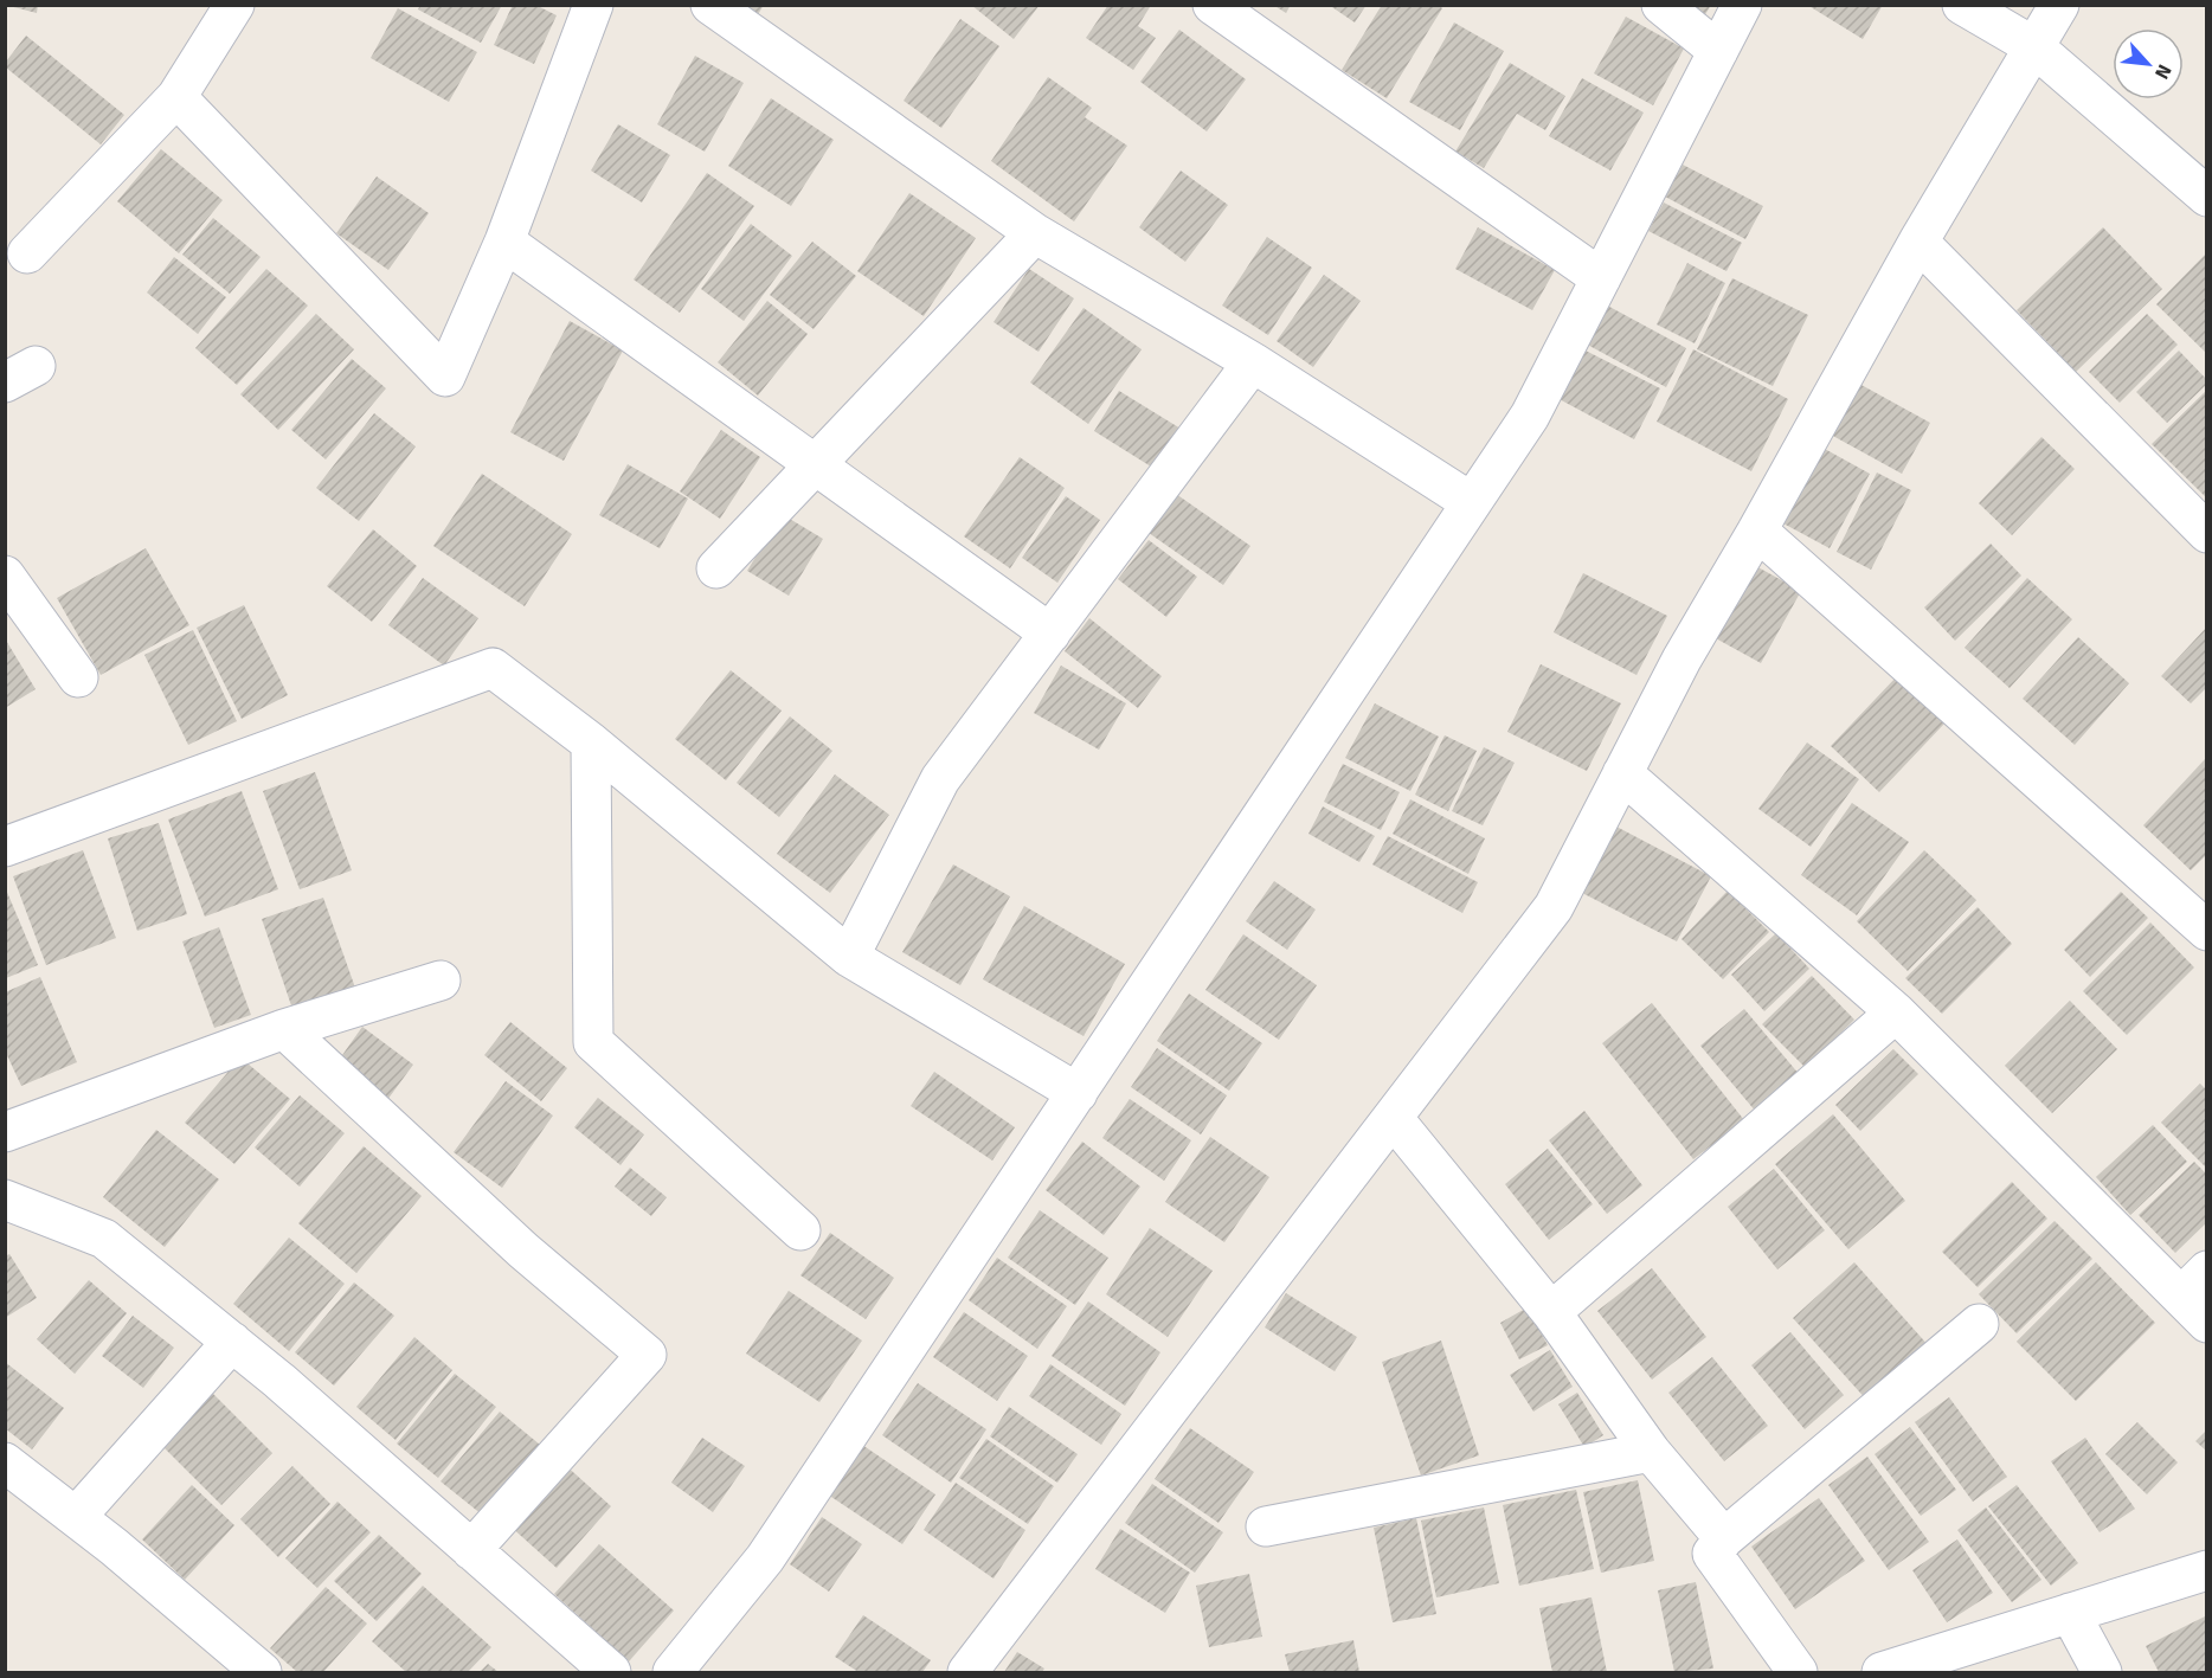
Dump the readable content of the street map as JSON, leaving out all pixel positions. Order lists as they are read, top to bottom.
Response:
{
  "north": "bottom right"
}
